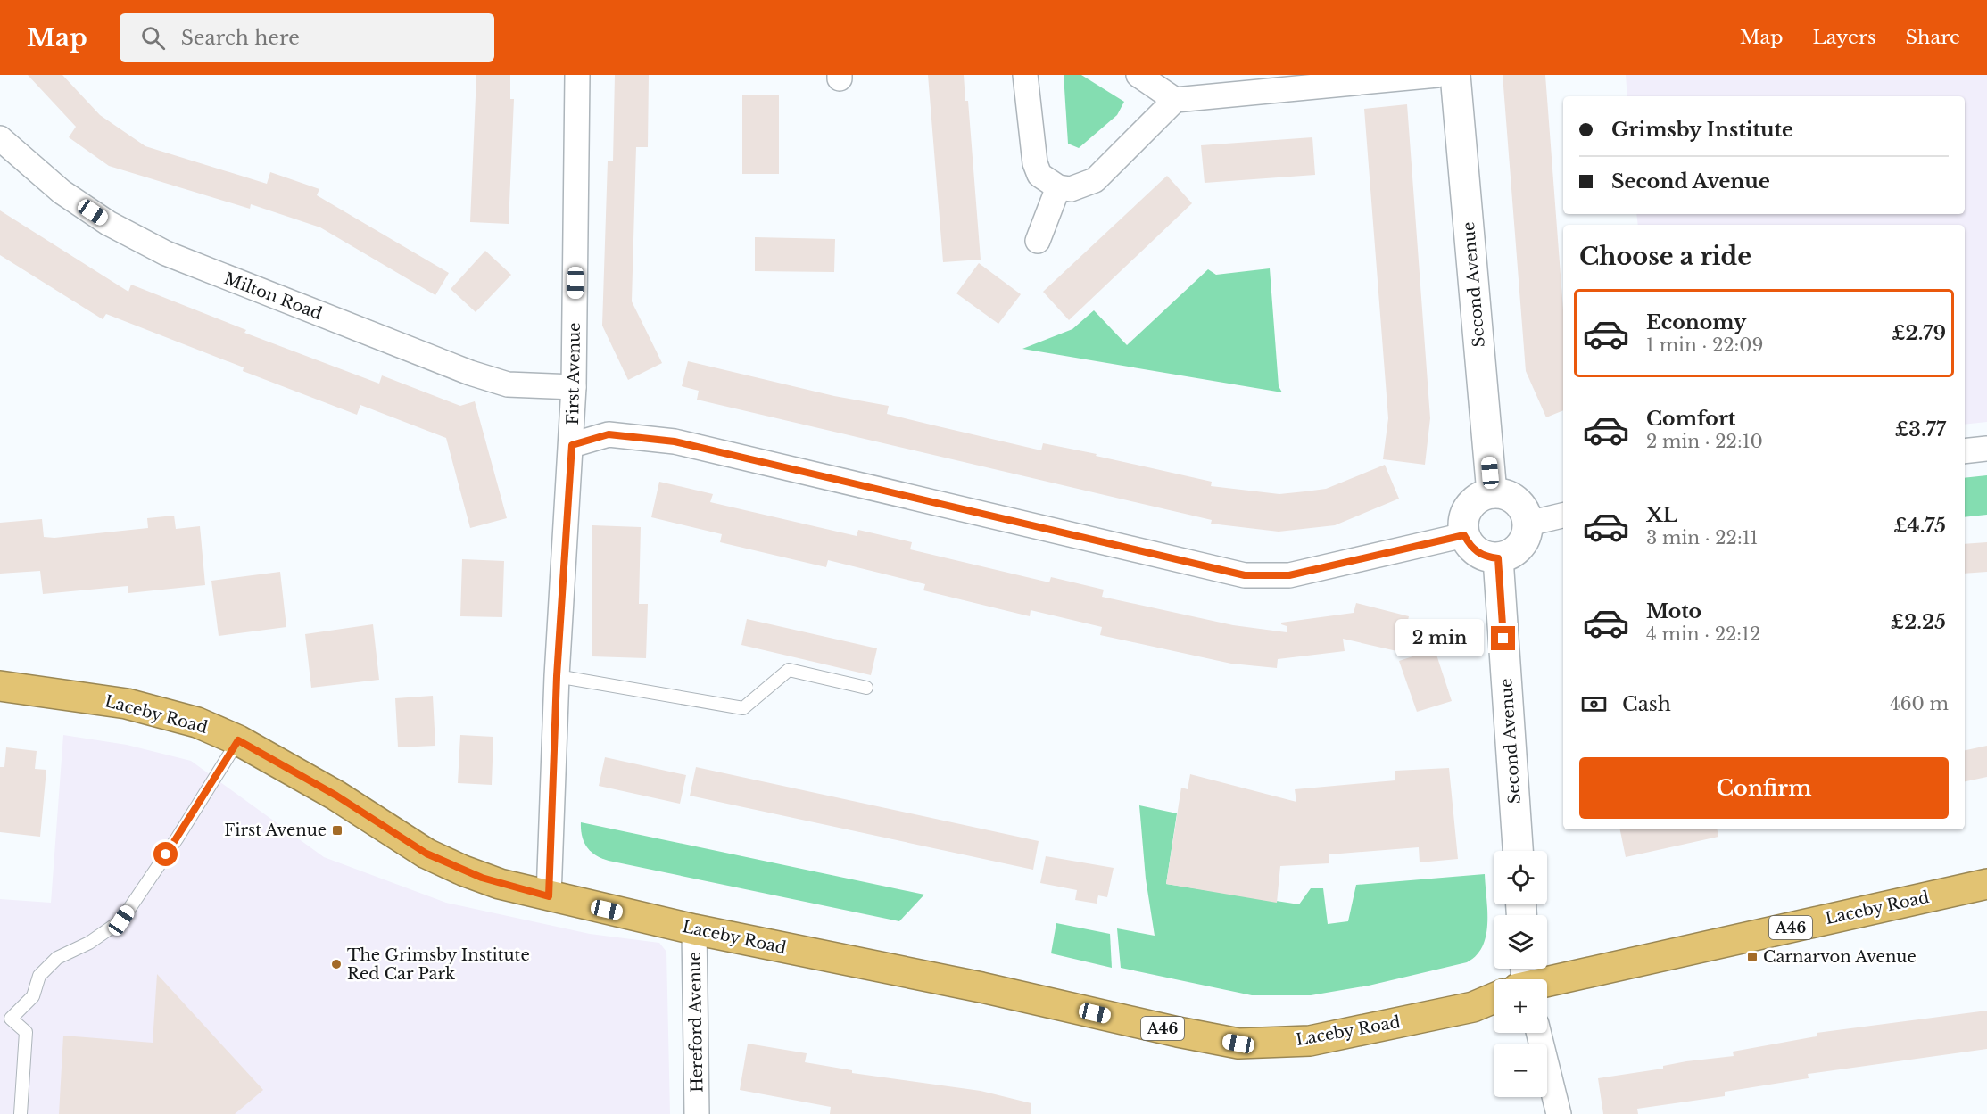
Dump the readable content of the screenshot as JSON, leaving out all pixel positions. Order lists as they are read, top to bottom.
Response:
{
  "streets": {
    "highway": ["Laceby Road", "A46"],
    "street": [
      "Second Avenue",
      "Milton Road",
      "First Avenue",
      "Hereford Avenue"
    ]
  },
  "crossings": [
    ["Milton Road", "First Avenue"],
    ["First Avenue", "Laceby Road"],
    ["Laceby Road", "Hereford Avenue"]
  ],
  "places": {
    "transit": ["First Avenue", "Carnarvon Avenue"],
    "other": ["The Grimsby Institute Red Car Park"]
  },
  "page": {
    "header": "Map",
    "search": "Search here",
    "nav": ["Map", "Layers", "Share"],
    "banner": ["Grimsby Institute", "Second Avenue"],
    "heading": "Choose a ride",
    "list": [
      {
        "name": "Economy",
        "note": "1 min · 22:09",
        "value": "£2.79"
      },
      {
        "name": "Comfort",
        "note": "2 min · 22:10",
        "value": "£3.77"
      },
      {
        "name": "XL",
        "note": "3 min · 22:11",
        "value": "£4.75"
      },
      {
        "name": "Moto",
        "note": "4 min · 22:12",
        "value": "£2.25"
      }
    ],
    "bubble": "2 min",
    "pay": ["Cash", "460 m"],
    "buttons": "Confirm",
    "map_buttons": ["+", "−"]
  }
}
